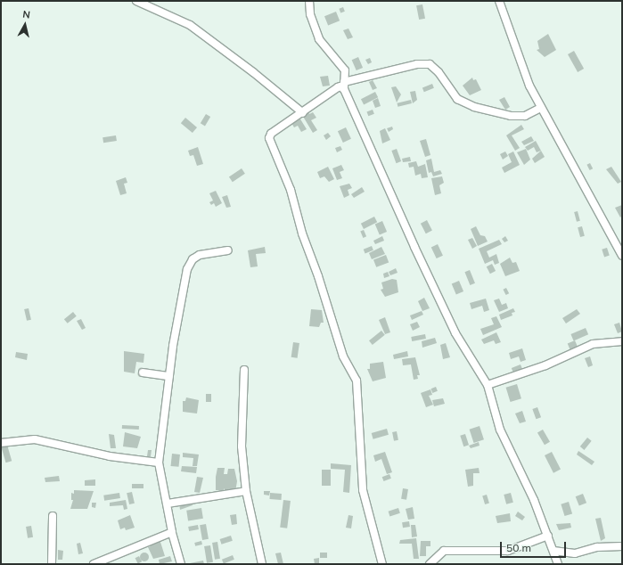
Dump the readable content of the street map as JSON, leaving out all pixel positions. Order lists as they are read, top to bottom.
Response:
{
  "scale_bar": "50 m",
  "north": "top"
}
